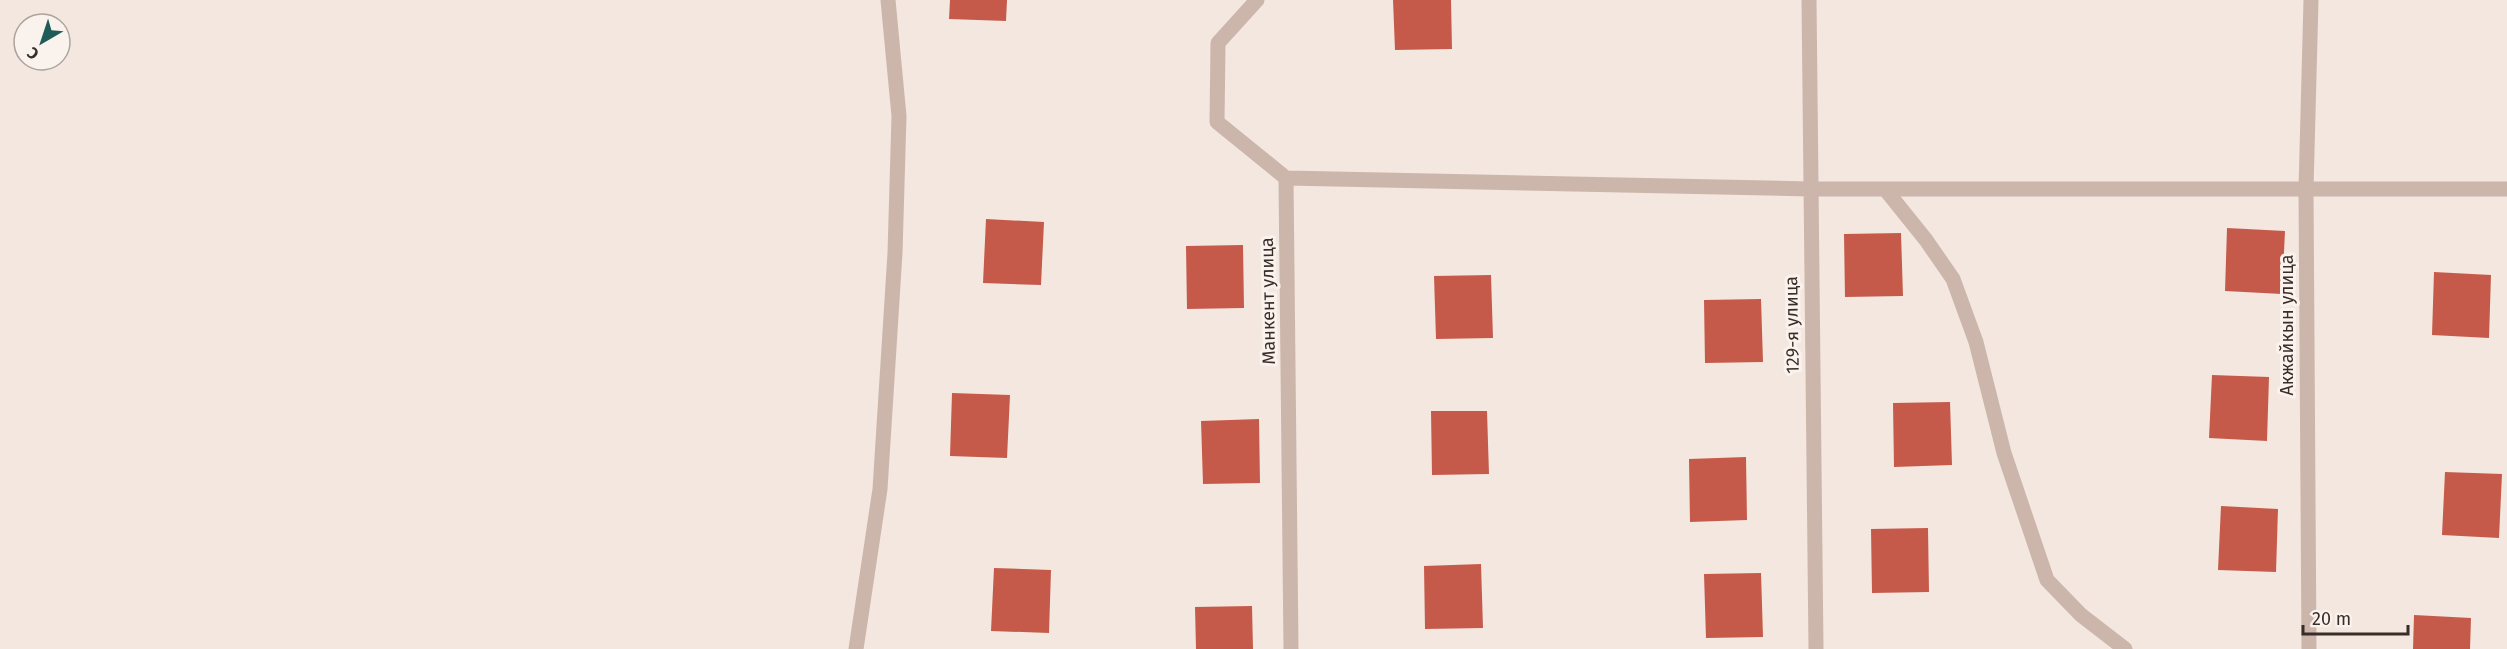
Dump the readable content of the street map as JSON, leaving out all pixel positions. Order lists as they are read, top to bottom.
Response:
{
  "streets": {
    "street": ["Манкент улица", "129-я улица", "Акжайкын улица"]
  },
  "scale_bar": "20 m",
  "north": "bottom left"
}
